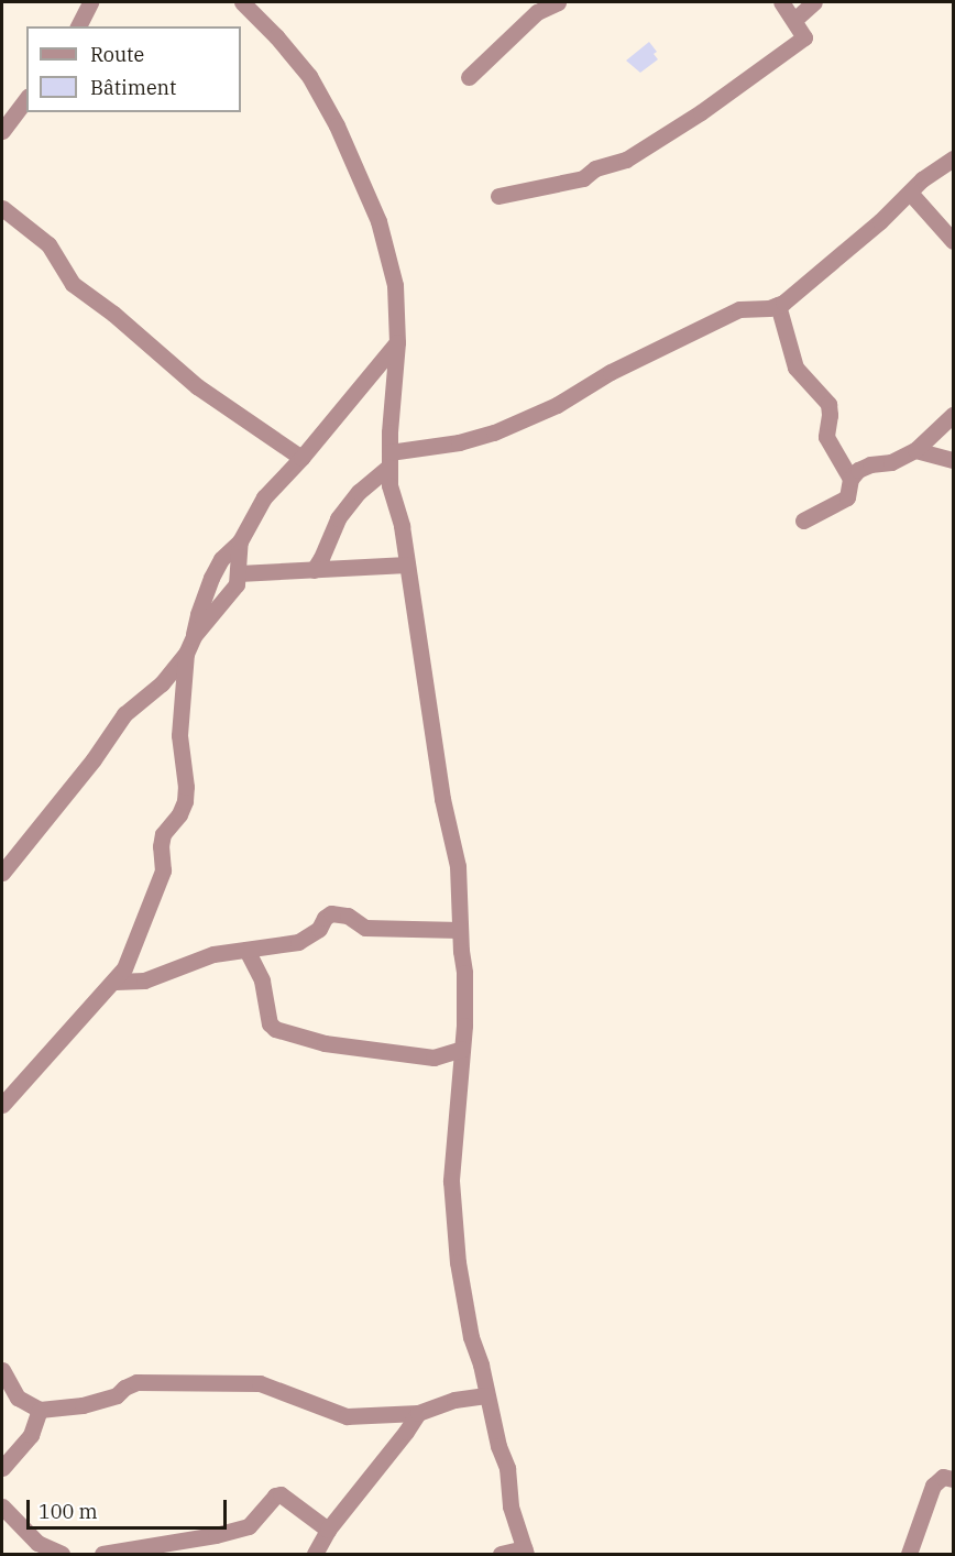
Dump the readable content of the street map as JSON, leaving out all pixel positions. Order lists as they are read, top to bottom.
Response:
{
  "legend": ["Route", "Bâtiment"],
  "scale_bar": "100 m"
}
